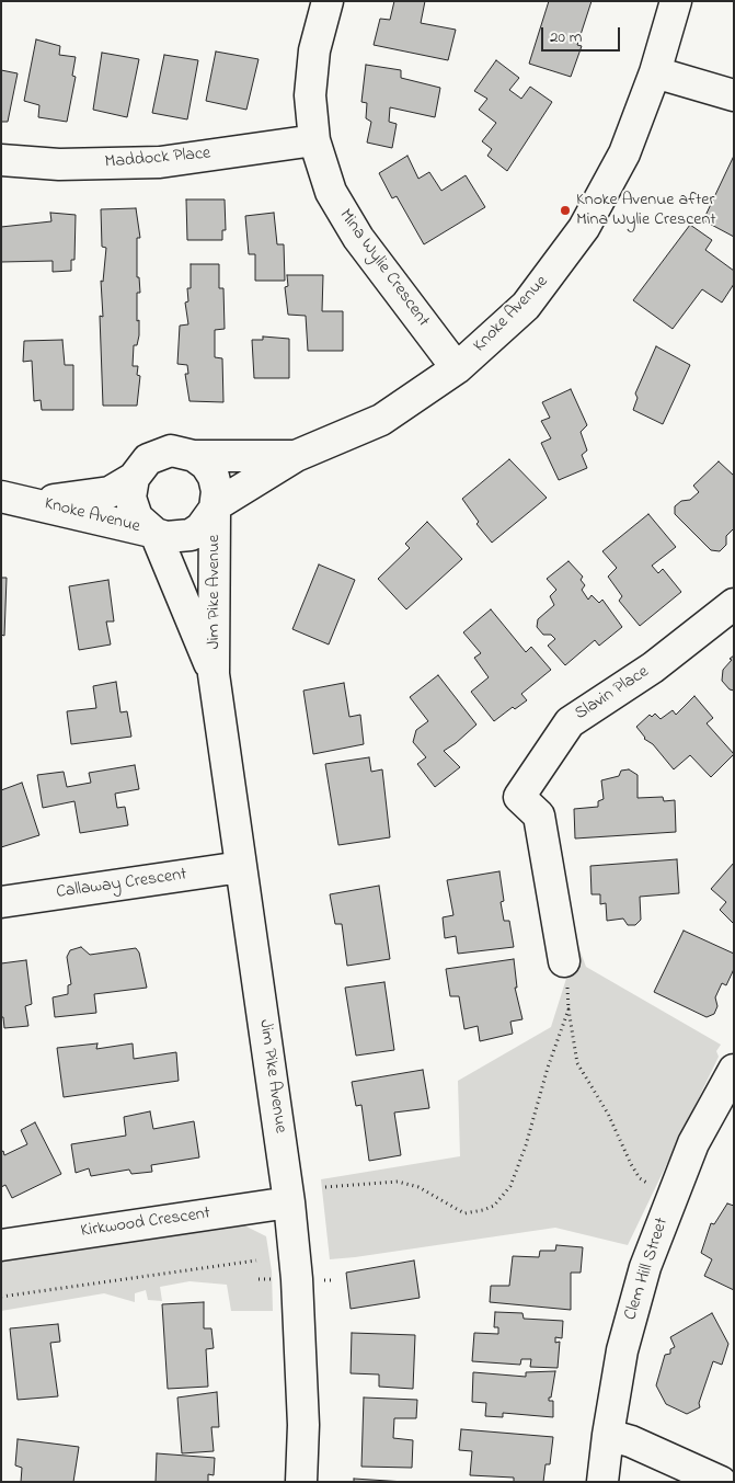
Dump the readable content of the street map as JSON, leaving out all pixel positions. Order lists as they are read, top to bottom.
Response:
{
  "streets": {
    "street": [
      "Maddock Place",
      "Mina Wylie Crescent",
      "Knoke Avenue",
      "Jim Pike Avenue",
      "Slavin Place",
      "Callaway Crescent",
      "Kirkwood Crescent",
      "Clem Hill Street"
    ]
  },
  "crossings": [
    ["Maddock Place", "Mina Wylie Crescent"],
    ["Mina Wylie Crescent", "Knoke Avenue"],
    ["Knoke Avenue", "Jim Pike Avenue"],
    ["Jim Pike Avenue", "Callaway Crescent"],
    ["Jim Pike Avenue", "Kirkwood Crescent"]
  ],
  "places": ["Knoke Avenue after Mina Wylie Crescent"],
  "scale_bar": "20 m"
}
